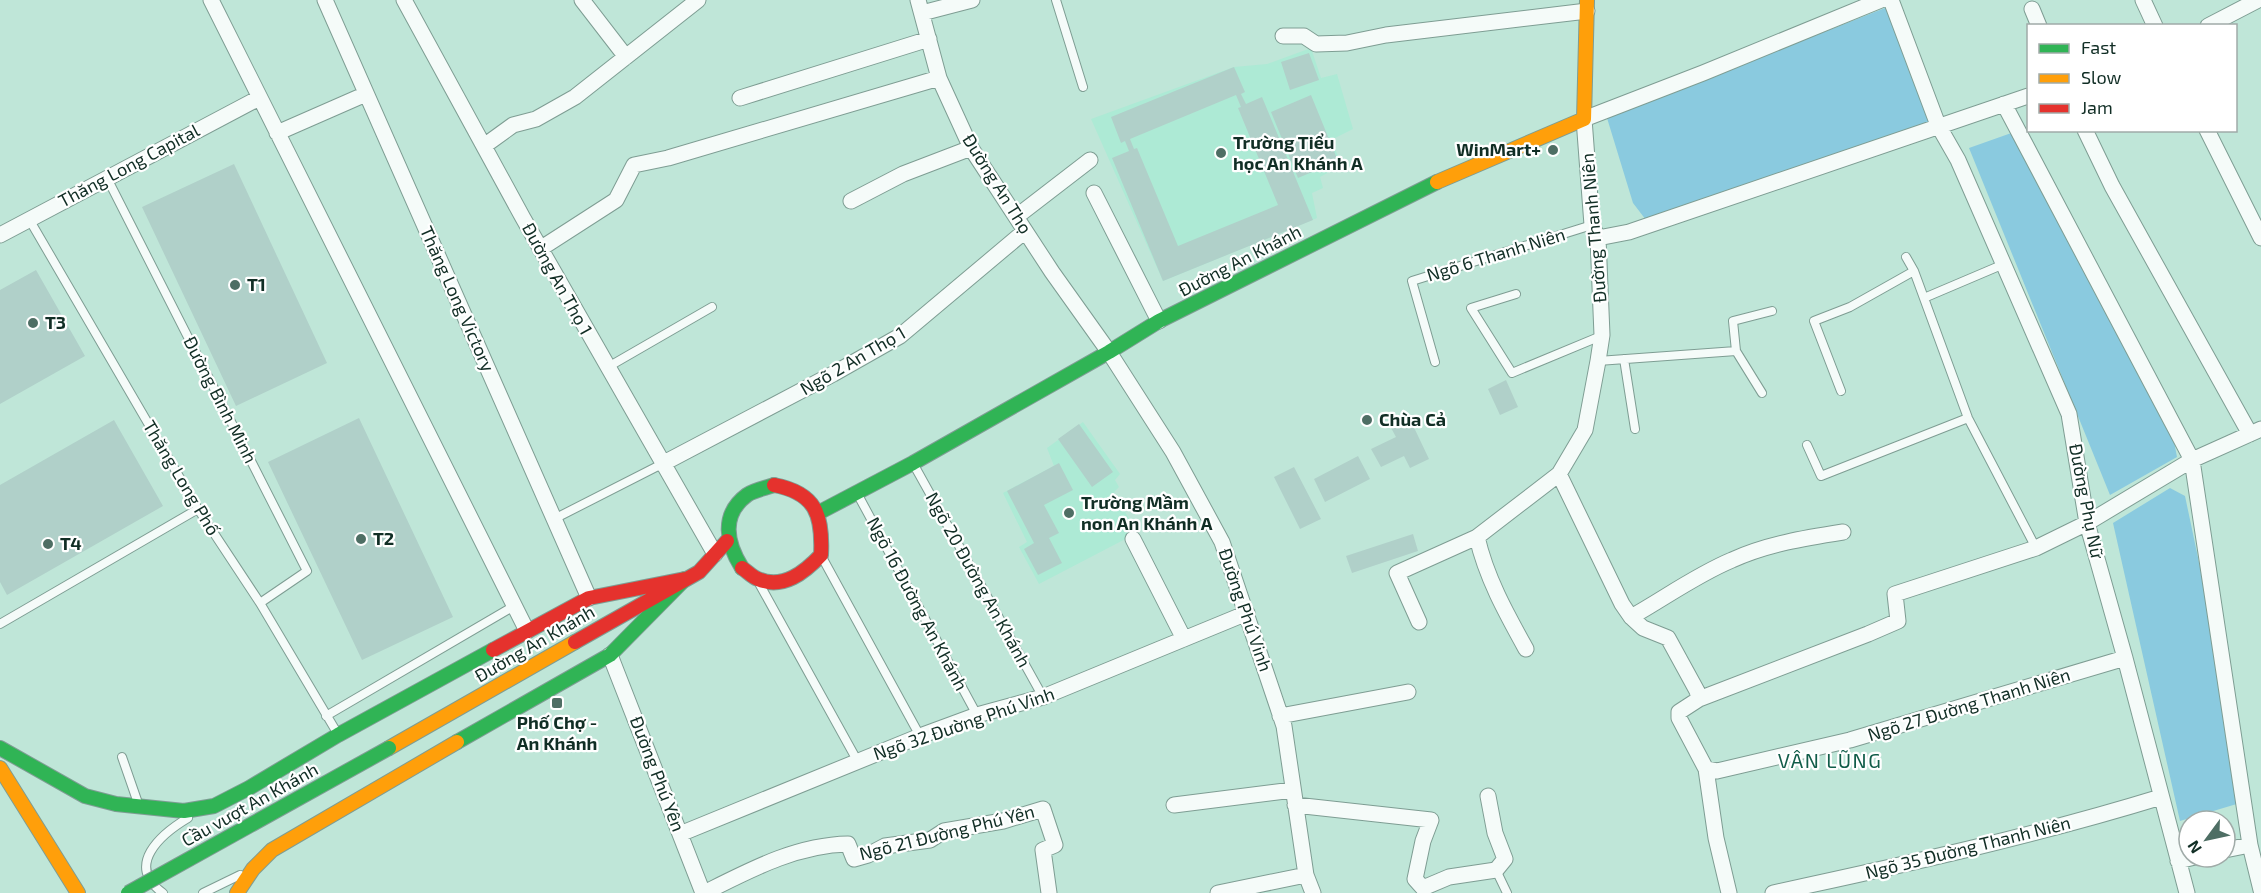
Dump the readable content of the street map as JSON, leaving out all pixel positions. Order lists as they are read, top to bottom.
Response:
{
  "streets": {
    "street": [
      "Thăng Long Capital",
      "Đường An Thọ",
      "Đường Thanh Niên",
      "Đường An Khánh",
      "Đường An Thọ 1",
      "Thăng Long Victory",
      "Ngõ 2 An Thọ 1",
      "Đường Phụ Nữ",
      "Đường Phú Vinh",
      "Ngõ 27 Đường Thanh Niên",
      "Ngõ 32 Đường Phú Vinh",
      "Đường Phú Yên",
      "Cầu vượt An Khánh",
      "Ngõ 21 Đường Phú Yên",
      "Ngõ 35 Đường Thanh Niên"
    ],
    "lane": [
      "Ngõ 6 Thanh Niên",
      "Đường Bình Minh",
      "Thăng Long Phố",
      "Ngõ 20 Đường An Khánh",
      "Ngõ 16 Đường An Khánh"
    ]
  },
  "crossings": [
    ["Thăng Long Capital", "Đường Bình Minh"],
    ["Thăng Long Capital", "Thăng Long Phố"],
    ["Đường An Thọ", "Đường An Khánh"],
    ["Đường An Thọ", "Ngõ 2 An Thọ 1"],
    ["Đường An Thọ", "Đường Phú Vinh"],
    ["Đường Thanh Niên", "Ngõ 6 Thanh Niên"],
    ["Đường Thanh Niên", "Đường An Khánh"],
    ["Đường An Khánh", "Đường An Thọ 1"],
    ["Đường An Khánh", "Ngõ 20 Đường An Khánh"],
    ["Đường An Khánh", "Ngõ 16 Đường An Khánh"],
    ["Đường An Khánh", "Đường Phú Vinh"],
    ["Đường An Khánh", "Cầu vượt An Khánh"],
    ["Đường An Thọ 1", "Ngõ 2 An Thọ 1"],
    ["Đường Bình Minh", "Thăng Long Phố"],
    ["Đường Phụ Nữ", "Ngõ 27 Đường Thanh Niên"],
    ["Đường Phụ Nữ", "Ngõ 35 Đường Thanh Niên"],
    ["Ngõ 20 Đường An Khánh", "Ngõ 32 Đường Phú Vinh"],
    ["Ngõ 16 Đường An Khánh", "Ngõ 32 Đường Phú Vinh"],
    ["Đường Phú Vinh", "Ngõ 32 Đường Phú Vinh"],
    ["Ngõ 32 Đường Phú Vinh", "Đường Phú Yên"],
    ["Đường Phú Yên", "Ngõ 21 Đường Phú Yên"]
  ],
  "districts": ["VÂN LŨNG"],
  "places": {
    "other": [
      "WinMart+",
      "Trường Tiểu học An Khánh A",
      "T1",
      "T3",
      "Chùa Cả",
      "Trường Mầm non An Khánh A",
      "T2",
      "T4"
    ],
    "transit": ["Phố Chợ - An Khánh"]
  },
  "legend": ["Fast", "Slow", "Jam"],
  "north": "bottom left"
}
